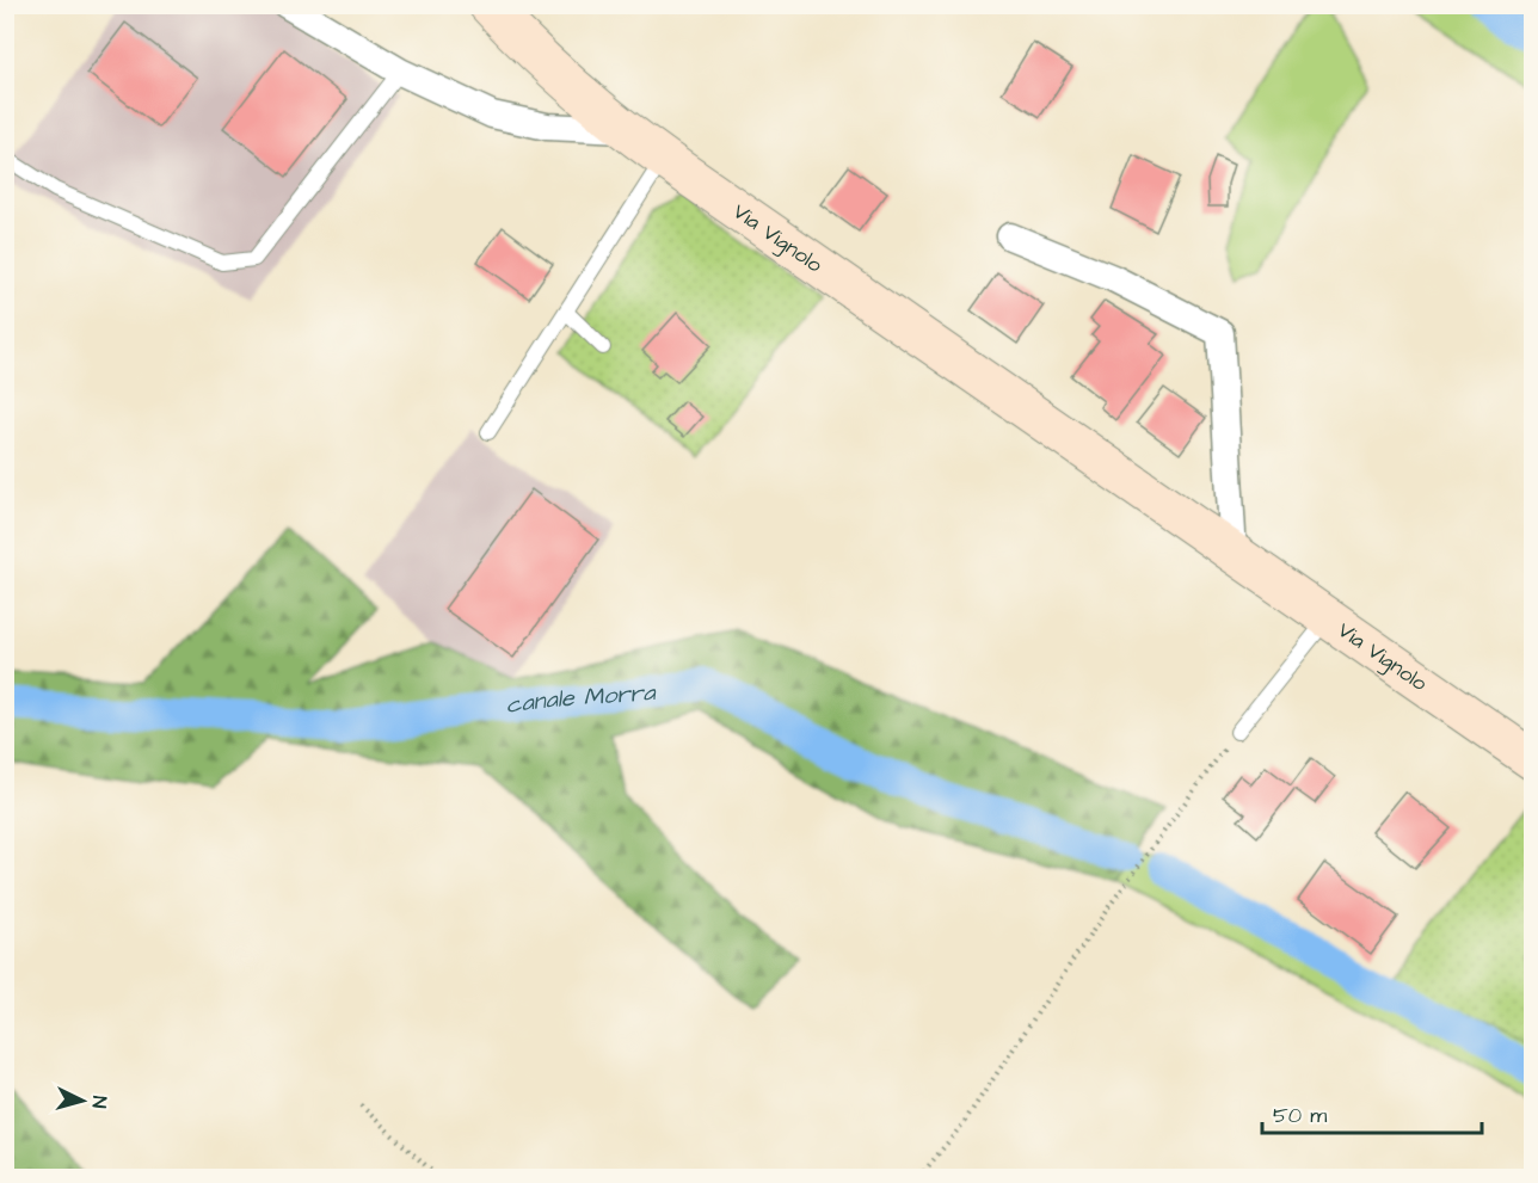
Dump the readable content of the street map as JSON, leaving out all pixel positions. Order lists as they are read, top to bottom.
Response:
{
  "streets": {
    "main road": ["Via Vignolo"]
  },
  "water": ["canale Morra"],
  "scale_bar": "50 m",
  "north": "right"
}
